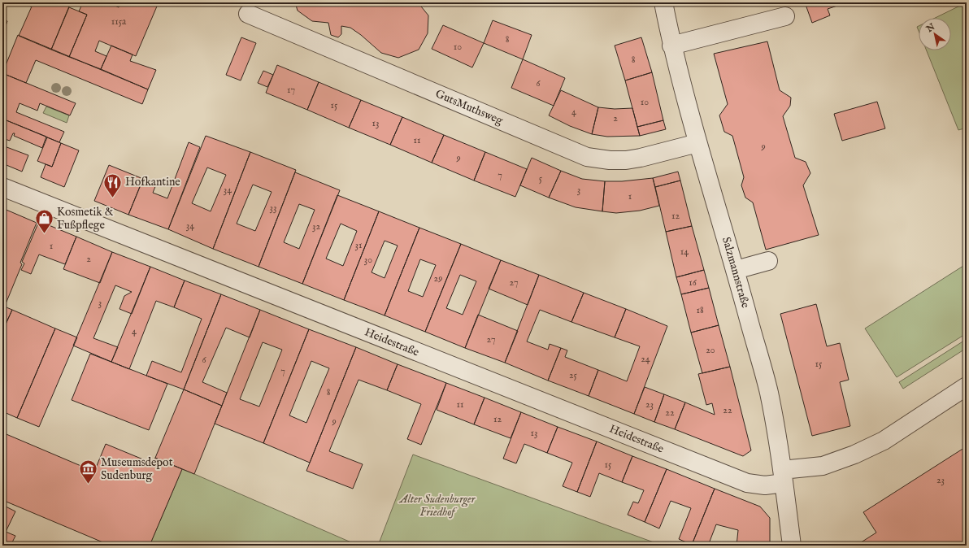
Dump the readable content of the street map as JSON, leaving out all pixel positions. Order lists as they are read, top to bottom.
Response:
{
  "streets": {
    "street": ["GutsMuthsweg", "Salzmannstraße", "Heidestraße"]
  },
  "crossings": [
    ["GutsMuthsweg", "Salzmannstraße"],
    ["Salzmannstraße", "Heidestraße"]
  ],
  "parks": ["Alter Sudenburger Friedhof"],
  "places": {
    "restaurant": ["Hofkantine"],
    "shop": ["Kosmetik & Fußpflege"],
    "museum": ["Museumsdepot Sudenburg"]
  },
  "house_numbers": [
    "115a",
    "8",
    "10",
    "8",
    "6",
    "17",
    "10",
    "15",
    "4",
    "2",
    "13",
    "11",
    "9",
    "9",
    "7",
    "5",
    "34",
    "3",
    "1",
    "33",
    "12",
    "34",
    "32",
    "31",
    "1",
    "14",
    "2",
    "30",
    "29",
    "27",
    "16",
    "3",
    "18",
    "4",
    "27",
    "20",
    "24",
    "6",
    "15",
    "7",
    "25",
    "8",
    "11",
    "23",
    "22",
    "22",
    "12",
    "9",
    "13",
    "15",
    "23"
  ],
  "north": "top left"
}
